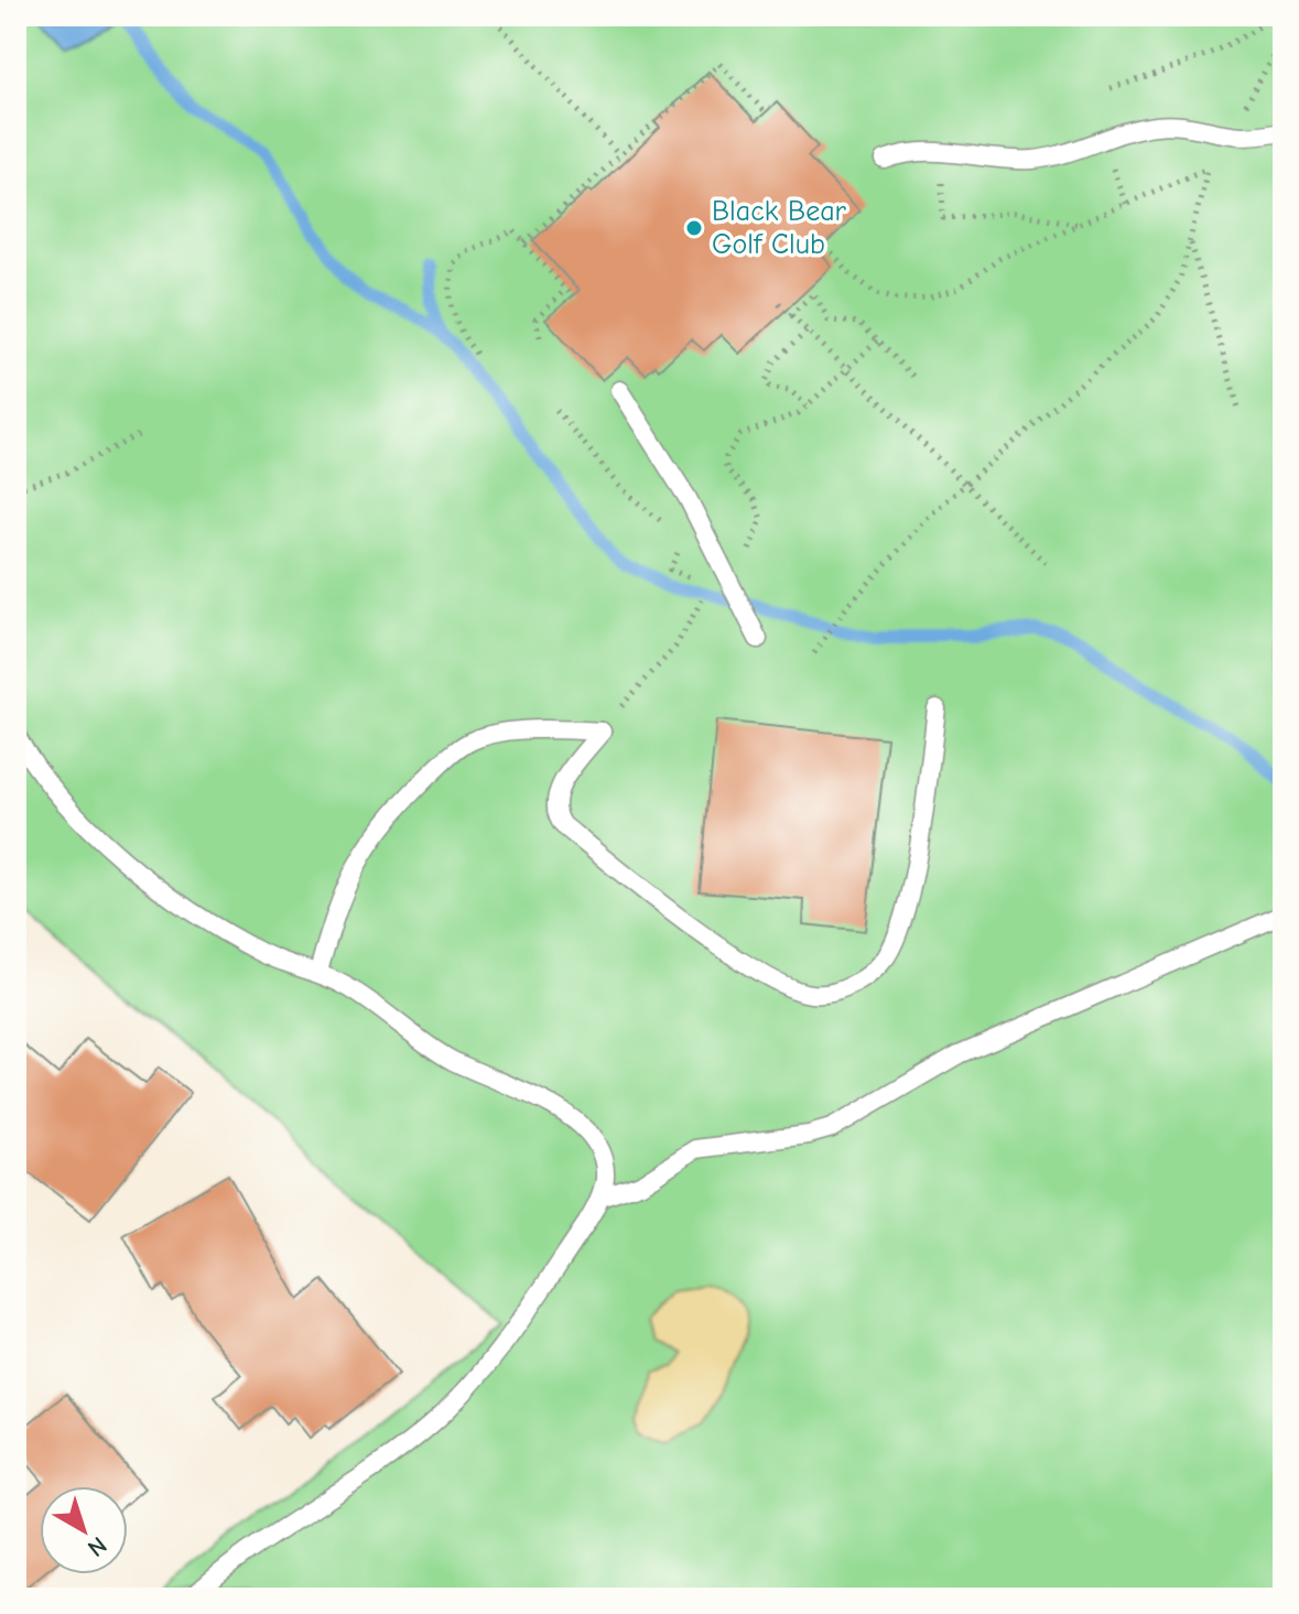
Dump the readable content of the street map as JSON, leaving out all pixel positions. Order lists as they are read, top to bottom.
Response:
{
  "places": ["Black Bear Golf Club"],
  "north": "bottom right"
}
